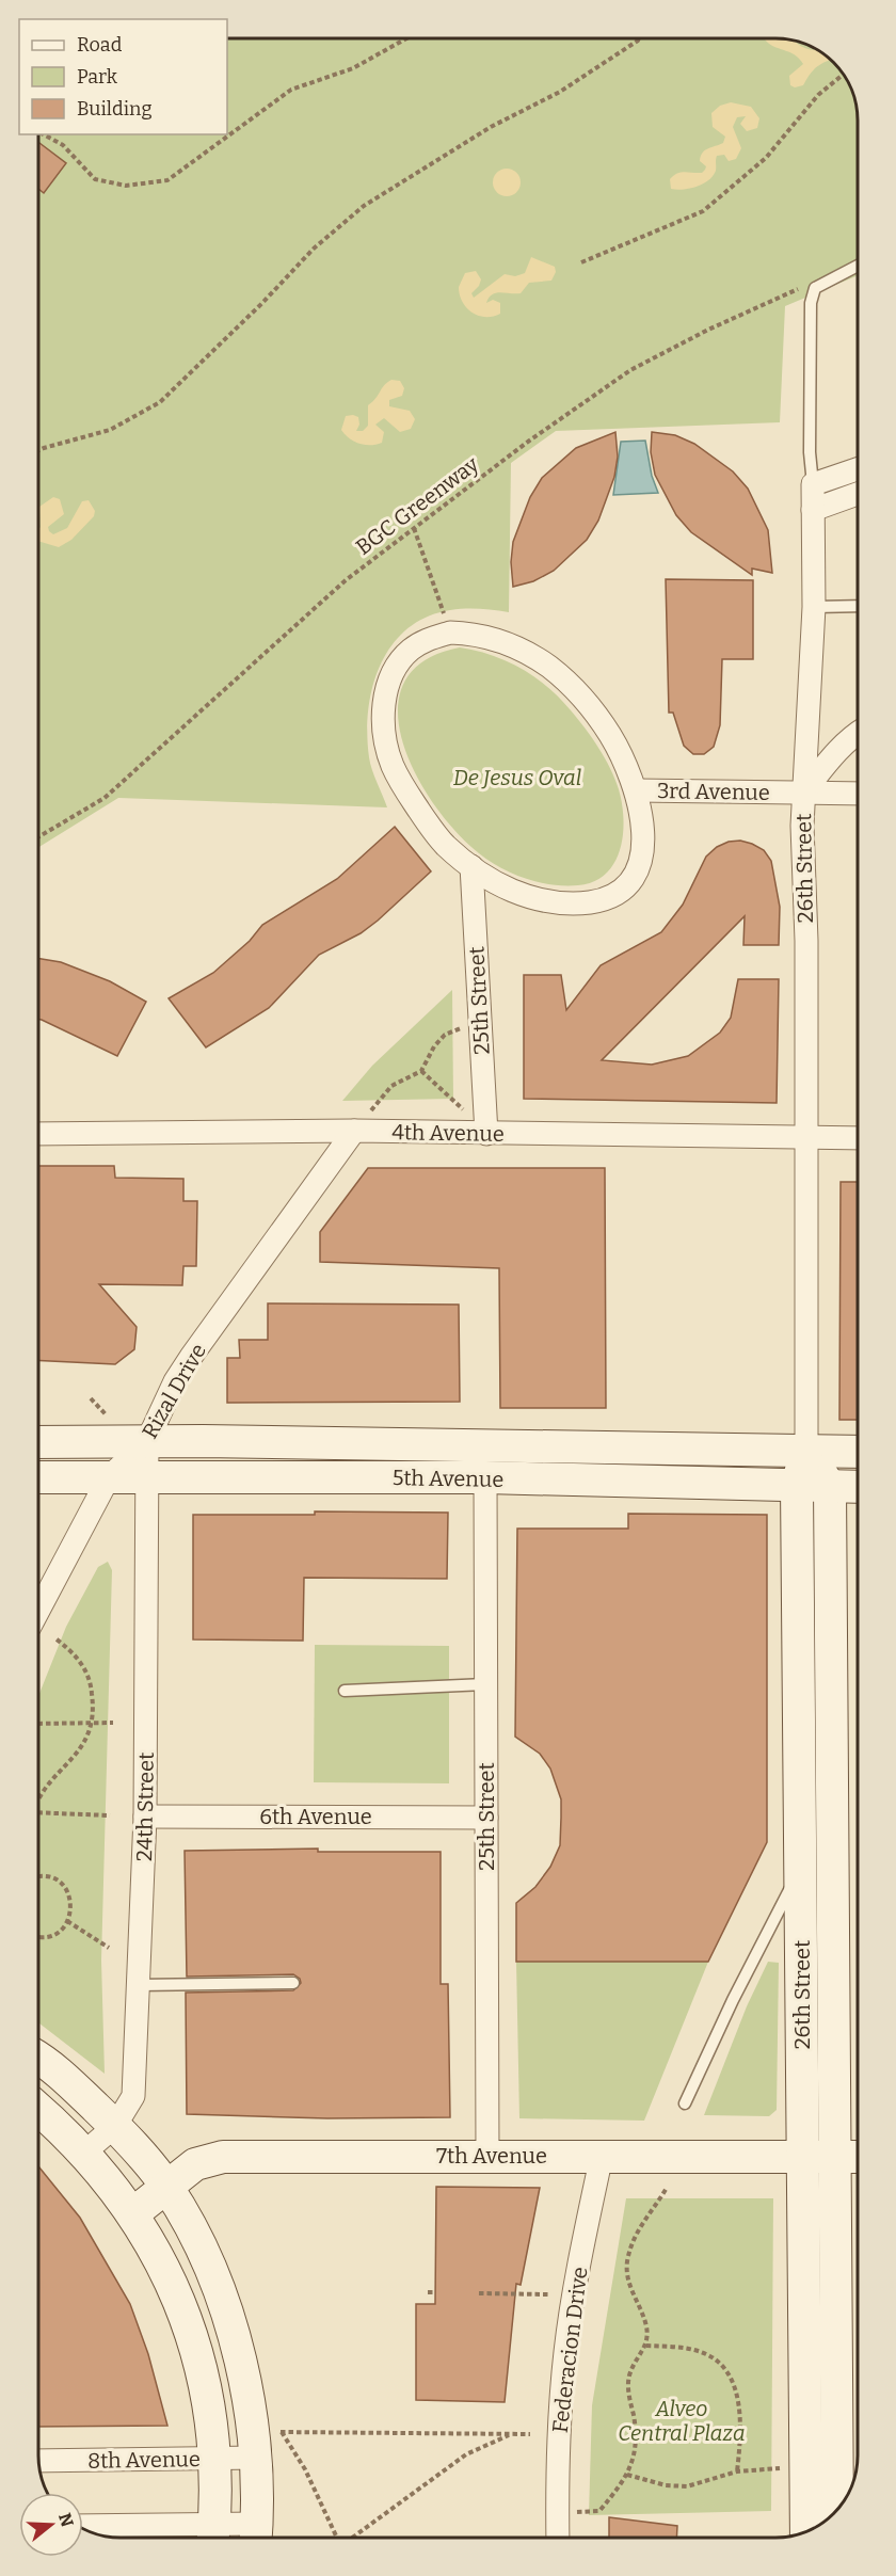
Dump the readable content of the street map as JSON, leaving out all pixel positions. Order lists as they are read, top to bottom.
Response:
{
  "streets": {
    "main road": ["26th Street", "5th Avenue", "7th Avenue"],
    "street": [
      "3rd Avenue",
      "25th Street",
      "4th Avenue",
      "Rizal Drive",
      "24th Street",
      "6th Avenue",
      "Federacion Drive",
      "8th Avenue"
    ],
    "path": ["BGC Greenway"]
  },
  "crossings": [
    ["BGC Greenway", "26th Street"],
    ["3rd Avenue", "26th Street"],
    ["26th Street", "4th Avenue"],
    ["26th Street", "5th Avenue"],
    ["26th Street", "7th Avenue"],
    ["25th Street", "4th Avenue"],
    ["25th Street", "5th Avenue"],
    ["25th Street", "6th Avenue"],
    ["25th Street", "7th Avenue"],
    ["4th Avenue", "Rizal Drive"],
    ["Rizal Drive", "5th Avenue"],
    ["Rizal Drive", "24th Street"],
    ["5th Avenue", "24th Street"],
    ["24th Street", "6th Avenue"],
    ["7th Avenue", "Federacion Drive"]
  ],
  "parks": ["De Jesus Oval", "Alveo Central Plaza"],
  "legend": ["Road", "Park", "Building"],
  "north": "right"
}
